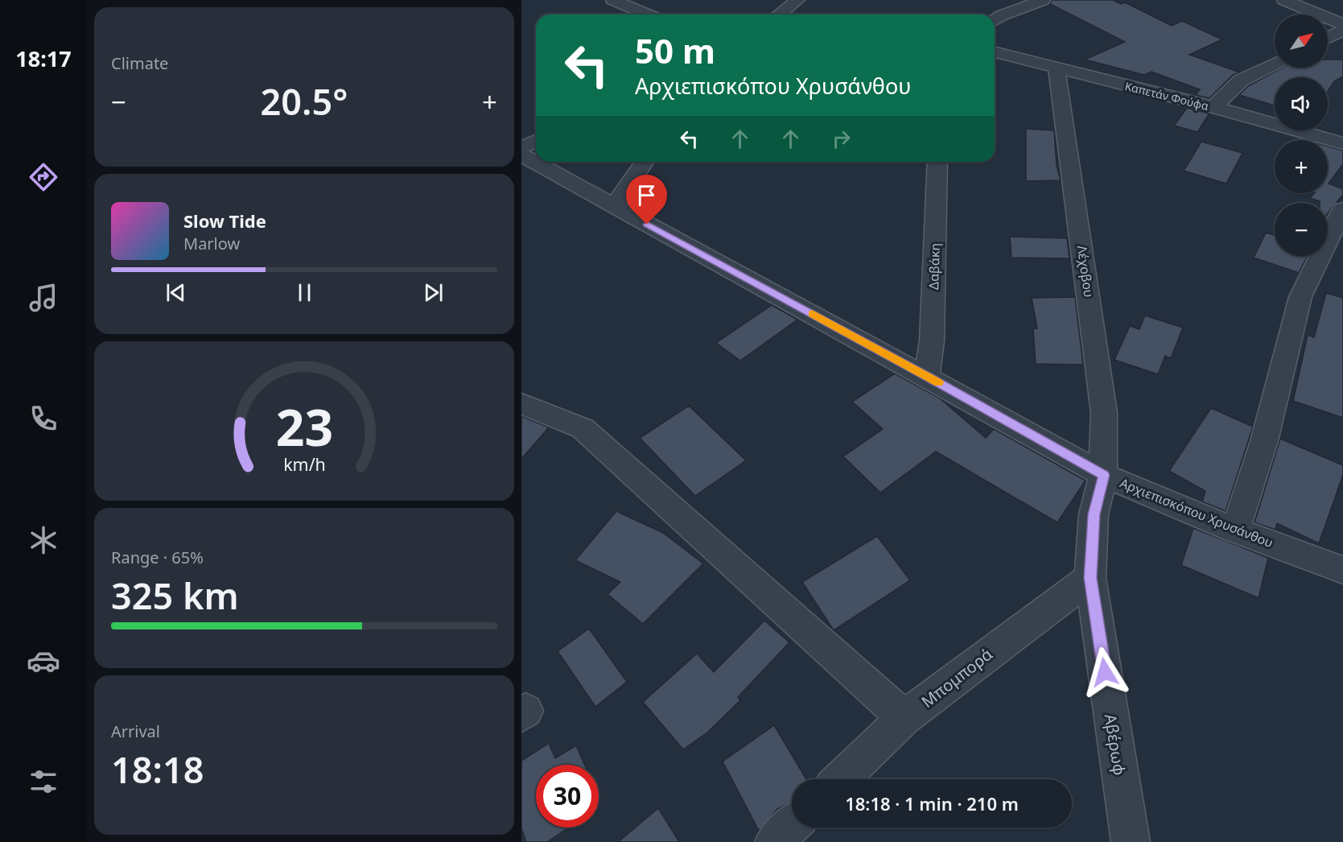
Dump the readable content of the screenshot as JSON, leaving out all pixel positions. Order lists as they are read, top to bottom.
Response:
{
  "streets": {
    "street": [
      "Καπετάν Φούφα",
      "Δαβάκη",
      "Λέχοβου",
      "Αρχιεπισκόπου Χρυσάνθου",
      "Μπομπορά",
      "Αβέρωφ"
    ]
  },
  "crossings": [
    ["Καπετάν Φούφα", "Λέχοβου"],
    ["Δαβάκη", "Αρχιεπισκόπου Χρυσάνθου"],
    ["Λέχοβου", "Αρχιεπισκόπου Χρυσάνθου"],
    ["Λέχοβου", "Αβέρωφ"],
    ["Αρχιεπισκόπου Χρυσάνθου", "Αβέρωφ"],
    ["Μπομπορά", "Αβέρωφ"]
  ],
  "north": "top right",
  "page": {
    "tabs": "18:17",
    "tile": [
      "Climate",
      ["Range · 65%", "325 km"],
      ["Arrival", "18:18"]
    ],
    "map_buttons": ["+", "−"],
    "turn": ["50 m", "Αρχιεπισκόπου Χρυσάνθου"],
    "heat": ["−", "20.5°", "+"],
    "song": ["Slow Tide", "Marlow"],
    "limit": "30",
    "trip": "18:18 · 1 min · 210 m",
    "gauge": ["23", "km/h"]
  }
}
